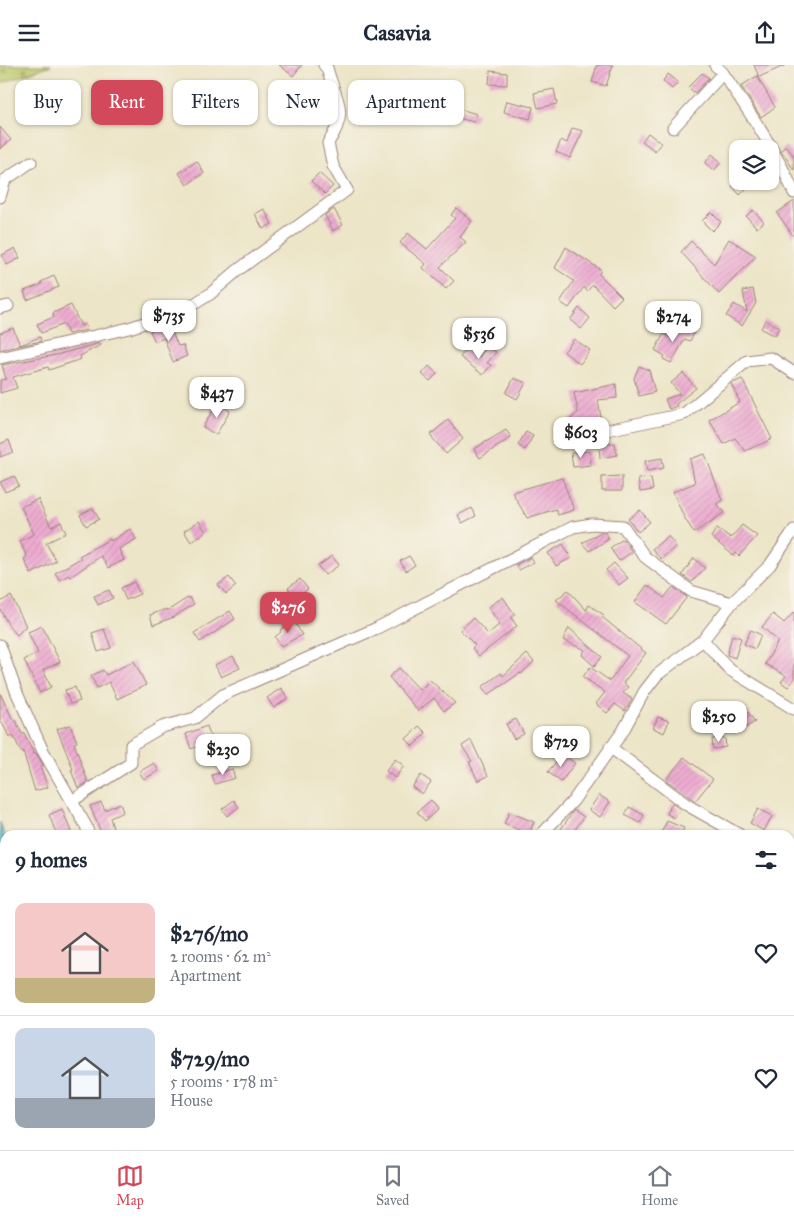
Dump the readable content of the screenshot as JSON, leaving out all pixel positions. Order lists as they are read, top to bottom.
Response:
{
  "page": {
    "header": "Casavia",
    "chip": [
      "Buy",
      "Rent",
      "Filters",
      "New",
      "Apartment"
    ],
    "price": [
      "$735",
      "$274",
      "$536",
      "$437",
      "$603",
      "$276",
      "$250",
      "$729",
      "$230"
    ],
    "heading": "9 homes",
    "list": [
      {
        "name": "$276/mo",
        "note": "2 rooms · 62 m² · Apartment"
      },
      {
        "name": "$729/mo",
        "note": "5 rooms · 178 m² · House"
      }
    ],
    "tabs": ["Map", "Saved", "Home"]
  }
}
